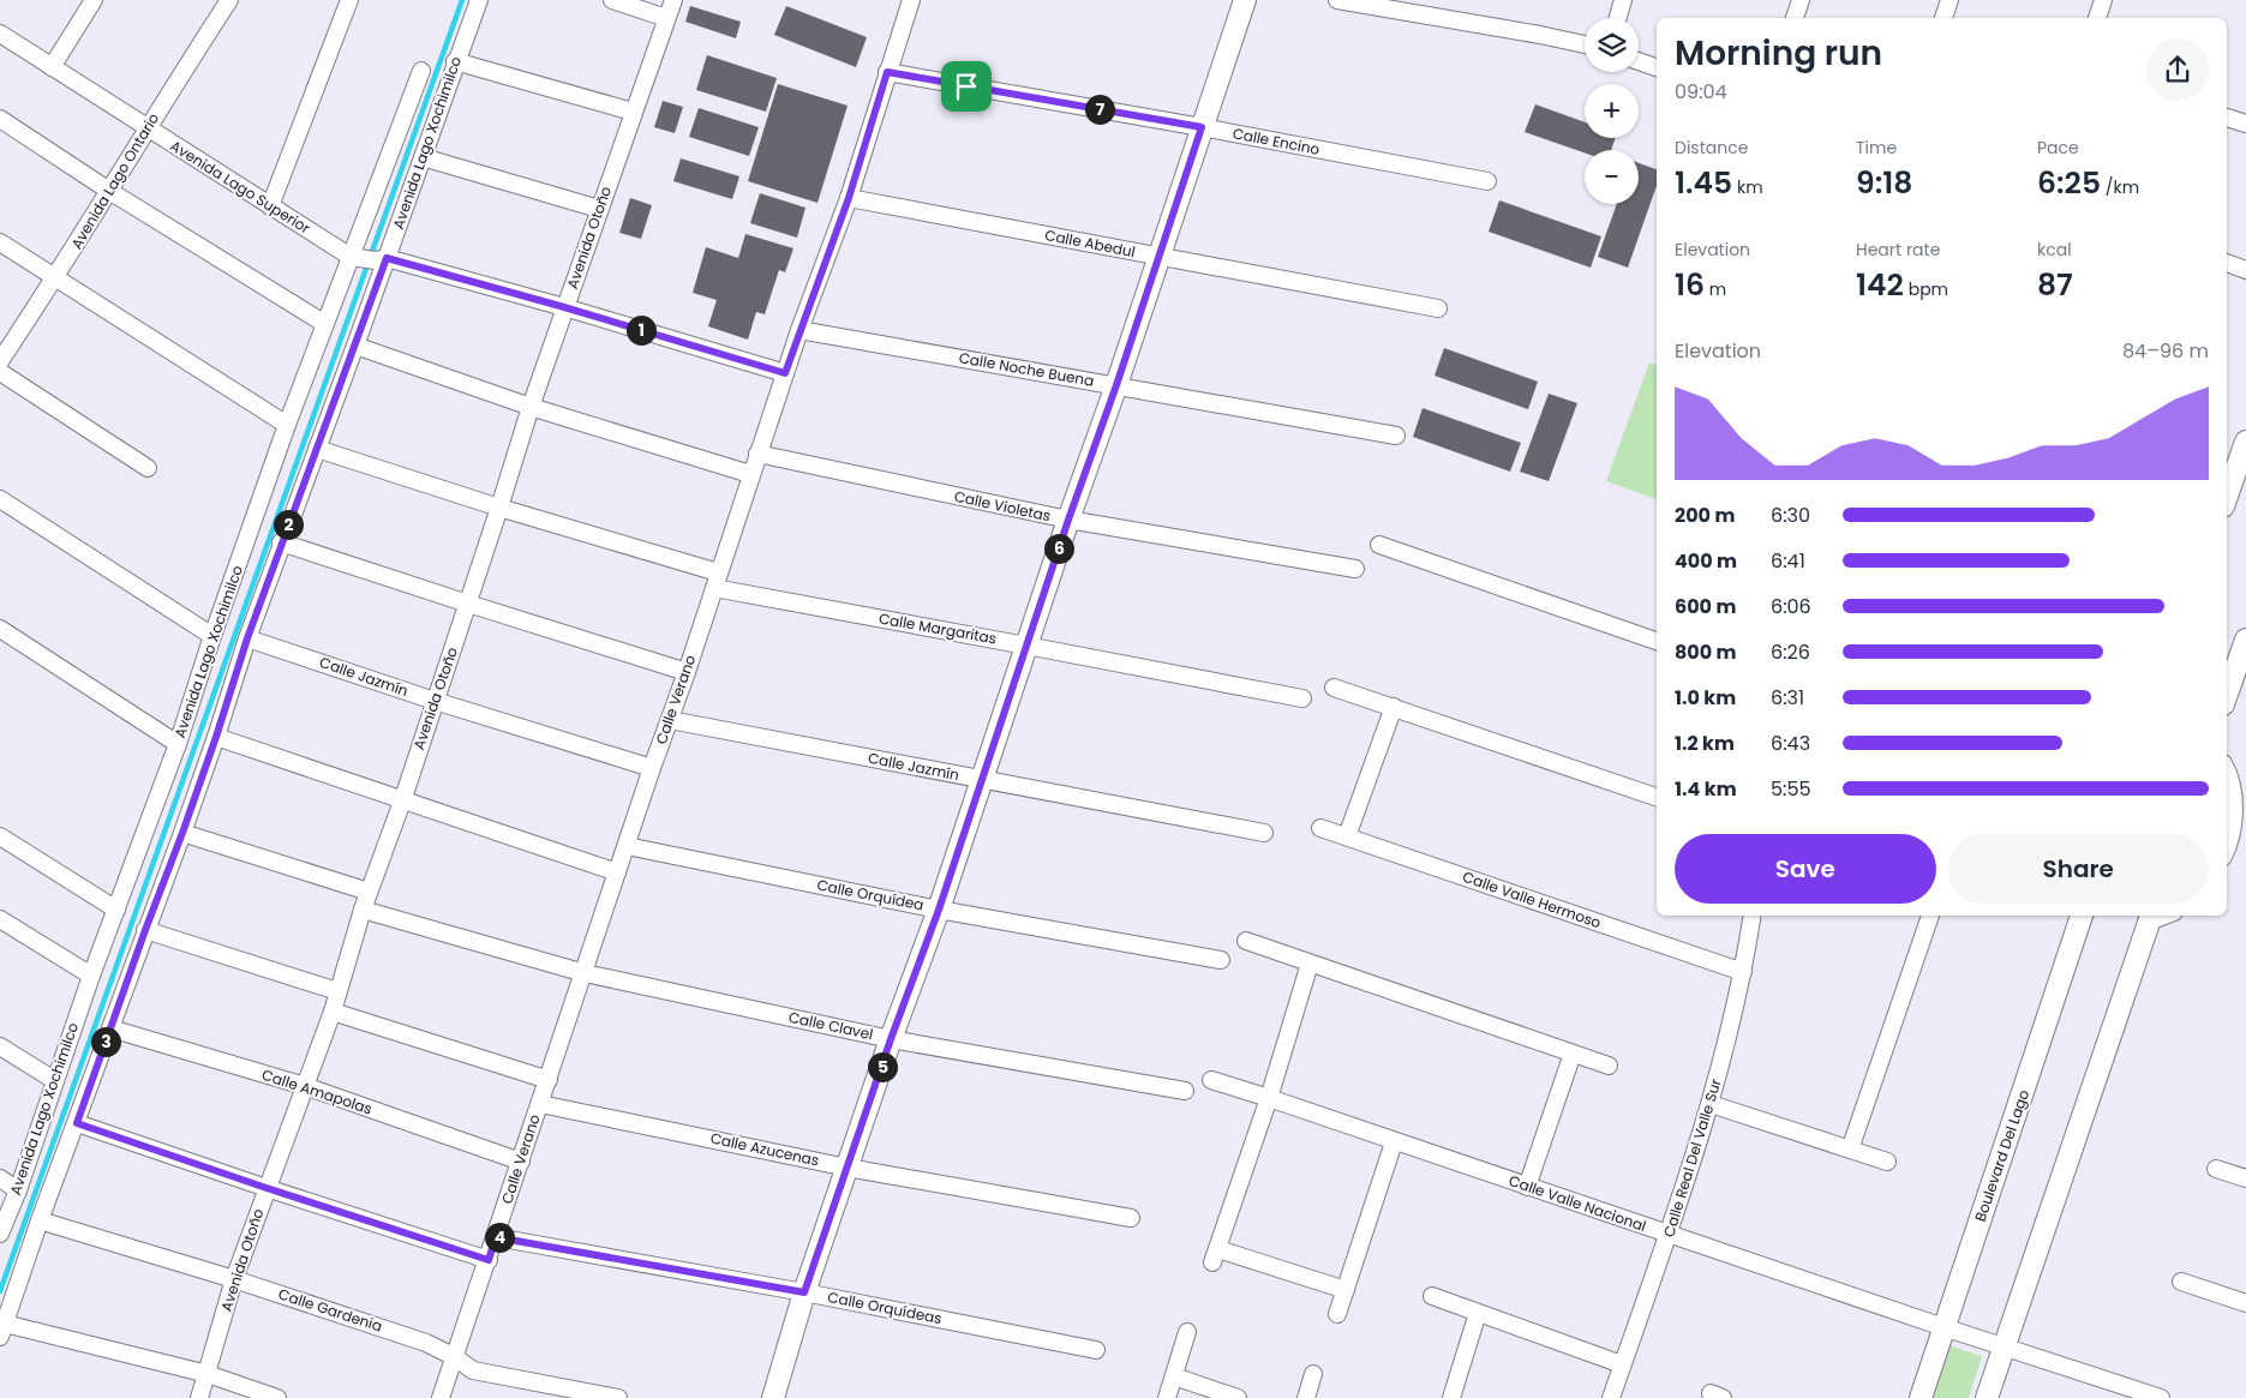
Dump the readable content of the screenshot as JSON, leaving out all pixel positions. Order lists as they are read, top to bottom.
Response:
{
  "streets": {
    "street": [
      "Calle Encino",
      "Avenida Lago Xochimilco",
      "Avenida Lago Ontario",
      "Avenida Lago Superior",
      "Avenida Otoño",
      "Calle Abedul",
      "Calle Noche Buena",
      "Calle Violetas",
      "Calle Margaritas",
      "Calle Jazmín",
      "Calle Verano",
      "Calle Orquídea",
      "Calle Valle Hermoso",
      "Calle Clavel",
      "Calle Amapolas",
      "Calle Azucenas",
      "Boulevard Del Lago",
      "Calle Real Del Valle Sur",
      "Calle Valle Nacional",
      "Calle Orquídeas",
      "Calle Gardenia"
    ]
  },
  "crossings": [
    ["Calle Encino", "Calle Verano"],
    ["Avenida Lago Xochimilco", "Avenida Lago Superior"],
    ["Avenida Lago Xochimilco", "Calle Margaritas"],
    ["Avenida Lago Xochimilco", "Calle Jazmín"],
    ["Avenida Lago Xochimilco", "Calle Amapolas"],
    ["Avenida Lago Xochimilco", "Calle Gardenia"],
    ["Avenida Lago Ontario", "Avenida Lago Superior"],
    ["Avenida Lago Superior", "Avenida Otoño"],
    ["Avenida Lago Superior", "Calle Verano"],
    ["Avenida Otoño", "Calle Margaritas"],
    ["Avenida Otoño", "Calle Jazmín"],
    ["Avenida Otoño", "Calle Clavel"],
    ["Avenida Otoño", "Calle Amapolas"],
    ["Avenida Otoño", "Calle Gardenia"],
    ["Calle Abedul", "Calle Verano"],
    ["Calle Noche Buena", "Calle Verano"],
    ["Calle Violetas", "Calle Verano"],
    ["Calle Margaritas", "Calle Verano"],
    ["Calle Jazmín", "Calle Verano"],
    ["Calle Verano", "Calle Orquídea"],
    ["Calle Verano", "Calle Clavel"],
    ["Calle Verano", "Calle Amapolas"],
    ["Calle Verano", "Calle Azucenas"],
    ["Calle Verano", "Calle Orquídeas"],
    ["Calle Verano", "Calle Gardenia"],
    ["Calle Valle Hermoso", "Calle Real Del Valle Sur"],
    ["Boulevard Del Lago", "Calle Valle Nacional"],
    ["Calle Real Del Valle Sur", "Calle Valle Nacional"]
  ],
  "page": {
    "map_buttons": ["+", "−"],
    "heading": ["Morning run", "09:04"],
    "pins": [
      "7",
      "1",
      "2",
      "6",
      "3",
      "5",
      "4"
    ],
    "stats": [
      ["Distance", "1.45 km"],
      ["Time", "9:18"],
      ["Pace", "6:25 /km"],
      ["Elevation", "16 m"],
      ["Heart rate", "142 bpm"],
      ["kcal", "87"]
    ],
    "chart": ["Elevation", "84–96 m"],
    "list": [
      {
        "name": "200 m",
        "note": "6:30"
      },
      {
        "name": "400 m",
        "note": "6:41"
      },
      {
        "name": "600 m",
        "note": "6:06"
      },
      {
        "name": "800 m",
        "note": "6:26"
      },
      {
        "name": "1.0 km",
        "note": "6:31"
      },
      {
        "name": "1.2 km",
        "note": "6:43"
      },
      {
        "name": "1.4 km",
        "note": "5:55"
      }
    ],
    "buttons": ["Save", "Share"]
  }
}
